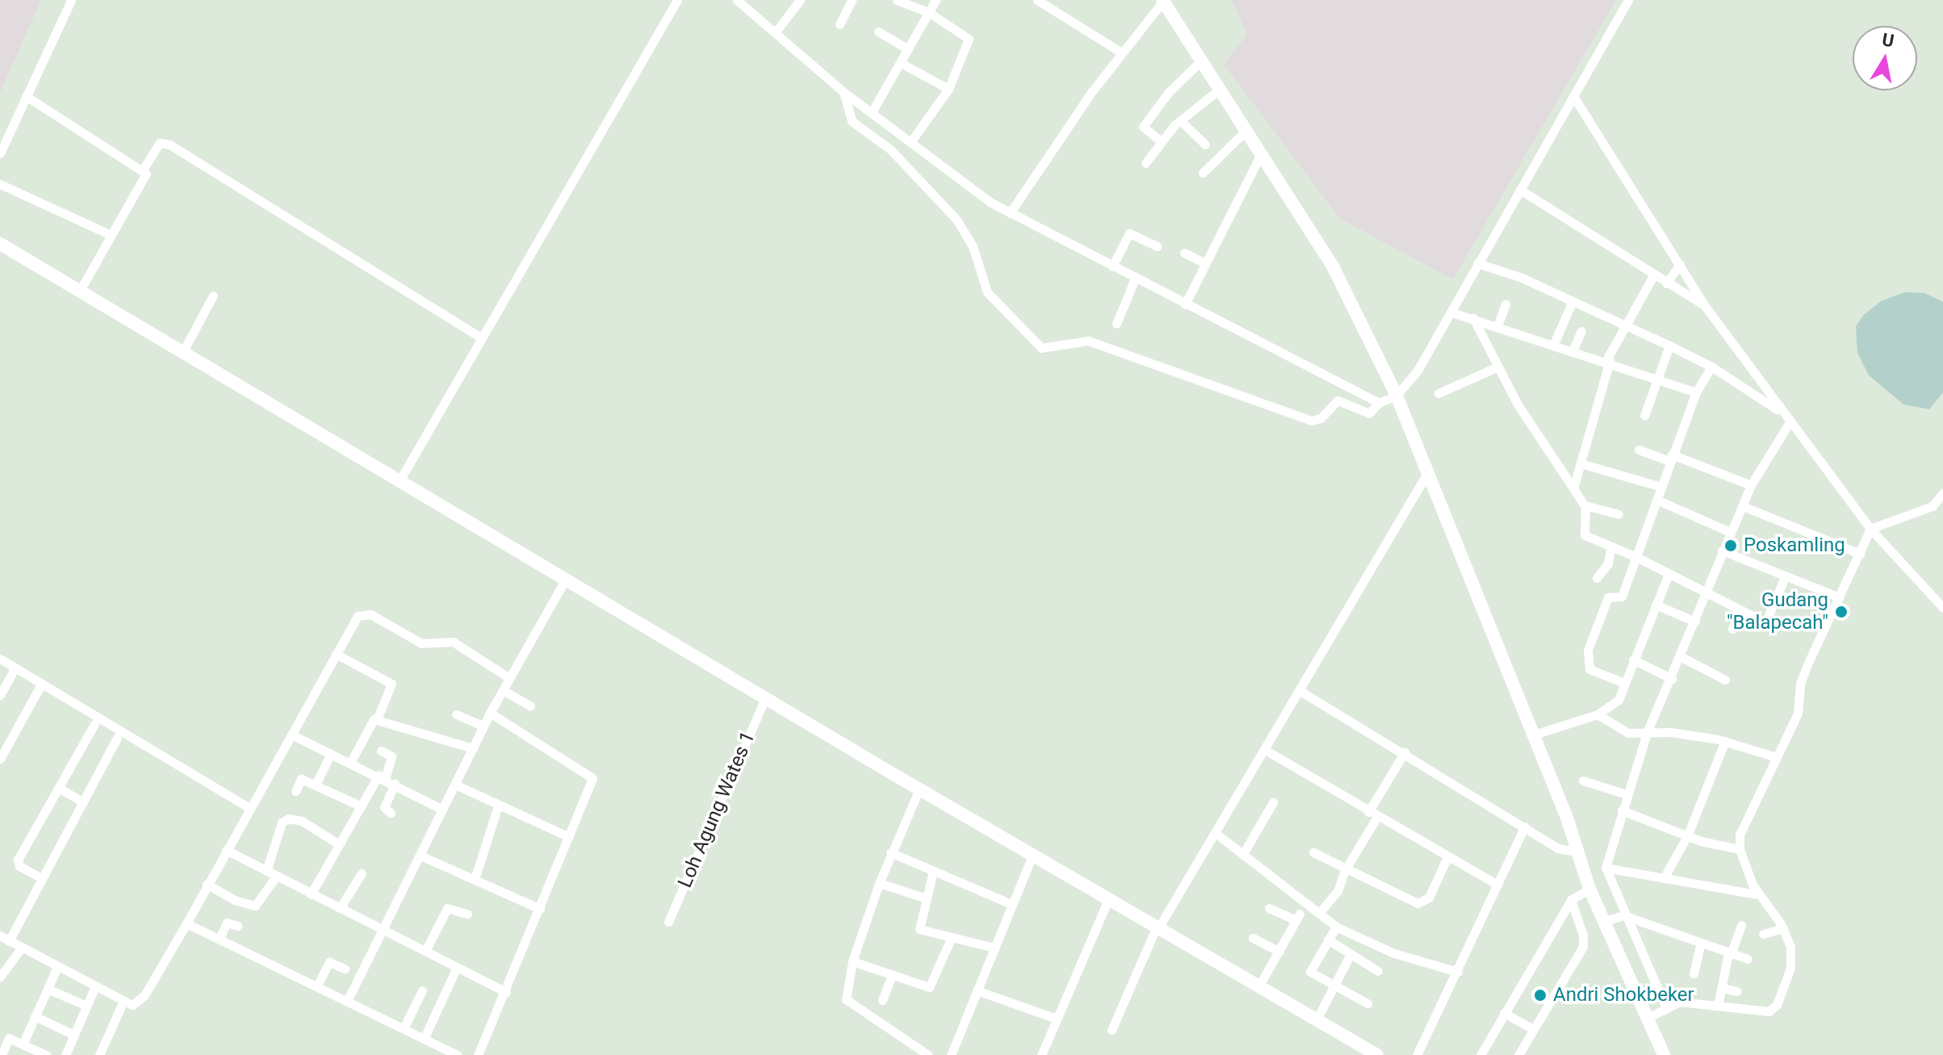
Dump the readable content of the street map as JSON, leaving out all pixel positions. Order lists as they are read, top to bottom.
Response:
{
  "streets": {
    "street": ["Loh Agung Wates 1"]
  },
  "places": ["Poskamling", "Gudang \"Balapecah\"", "Andri Shokbeker"],
  "north": "top"
}
